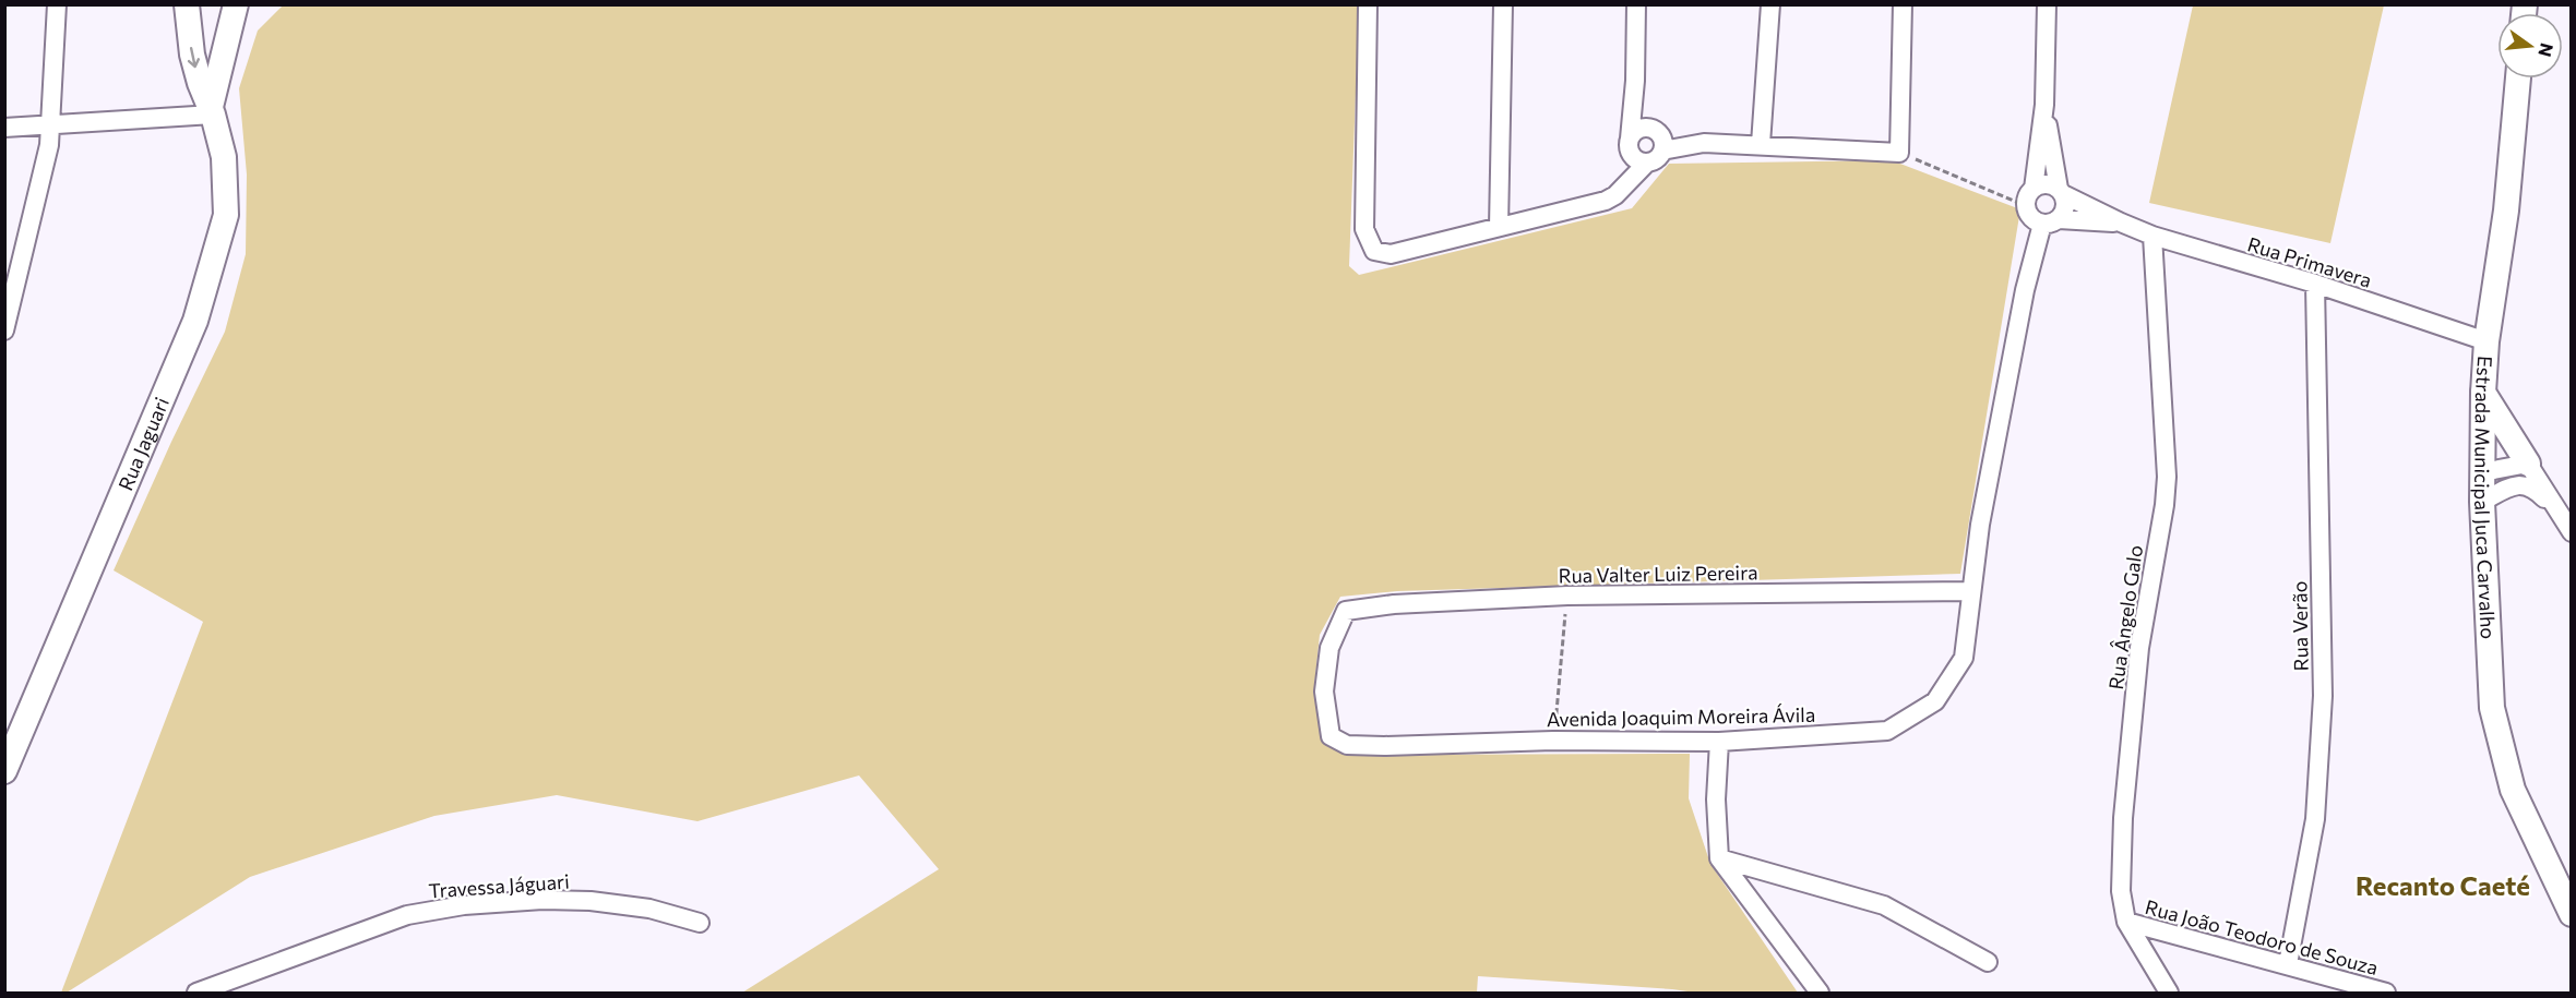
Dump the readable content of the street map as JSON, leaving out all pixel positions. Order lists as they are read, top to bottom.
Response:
{
  "streets": {
    "street": [
      "Rua Primavera",
      "Rua Jaguari",
      "Estrada Municipal Juca Carvalho",
      "Rua Valter Luiz Pereira",
      "Rua Ângelo Galo",
      "Rua Verão",
      "Avenida Joaquim Moreira Ávila",
      "Travessa Jáguari",
      "Rua João Teodoro de Souza"
    ]
  },
  "crossings": [
    ["Rua Primavera", "Estrada Municipal Juca Carvalho"],
    ["Rua Primavera", "Rua Ângelo Galo"],
    ["Rua Primavera", "Rua Verão"],
    ["Rua Primavera", "Avenida Joaquim Moreira Ávila"],
    ["Rua Valter Luiz Pereira", "Avenida Joaquim Moreira Ávila"],
    ["Rua Ângelo Galo", "Rua João Teodoro de Souza"],
    ["Rua Verão", "Rua João Teodoro de Souza"]
  ],
  "districts": ["Recanto Caeté"],
  "north": "right"
}
